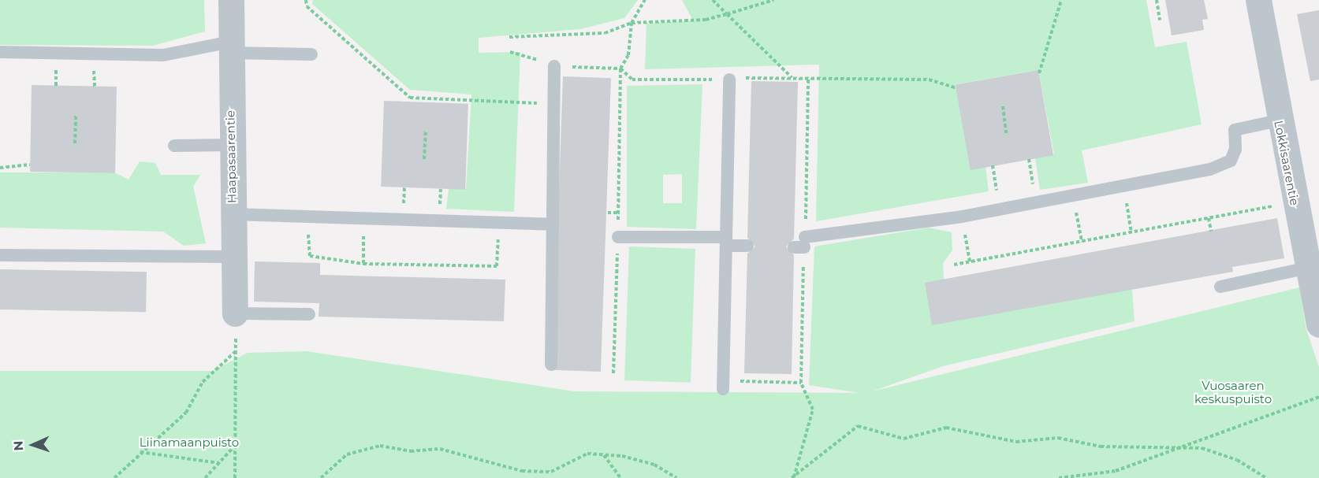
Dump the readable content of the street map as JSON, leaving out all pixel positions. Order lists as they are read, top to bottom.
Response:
{
  "streets": {
    "street": ["Haapasaarentie", "Lokkisaarentie"]
  },
  "parks": ["Vuosaaren keskuspuisto", "Liinamaanpuisto"],
  "north": "left"
}
